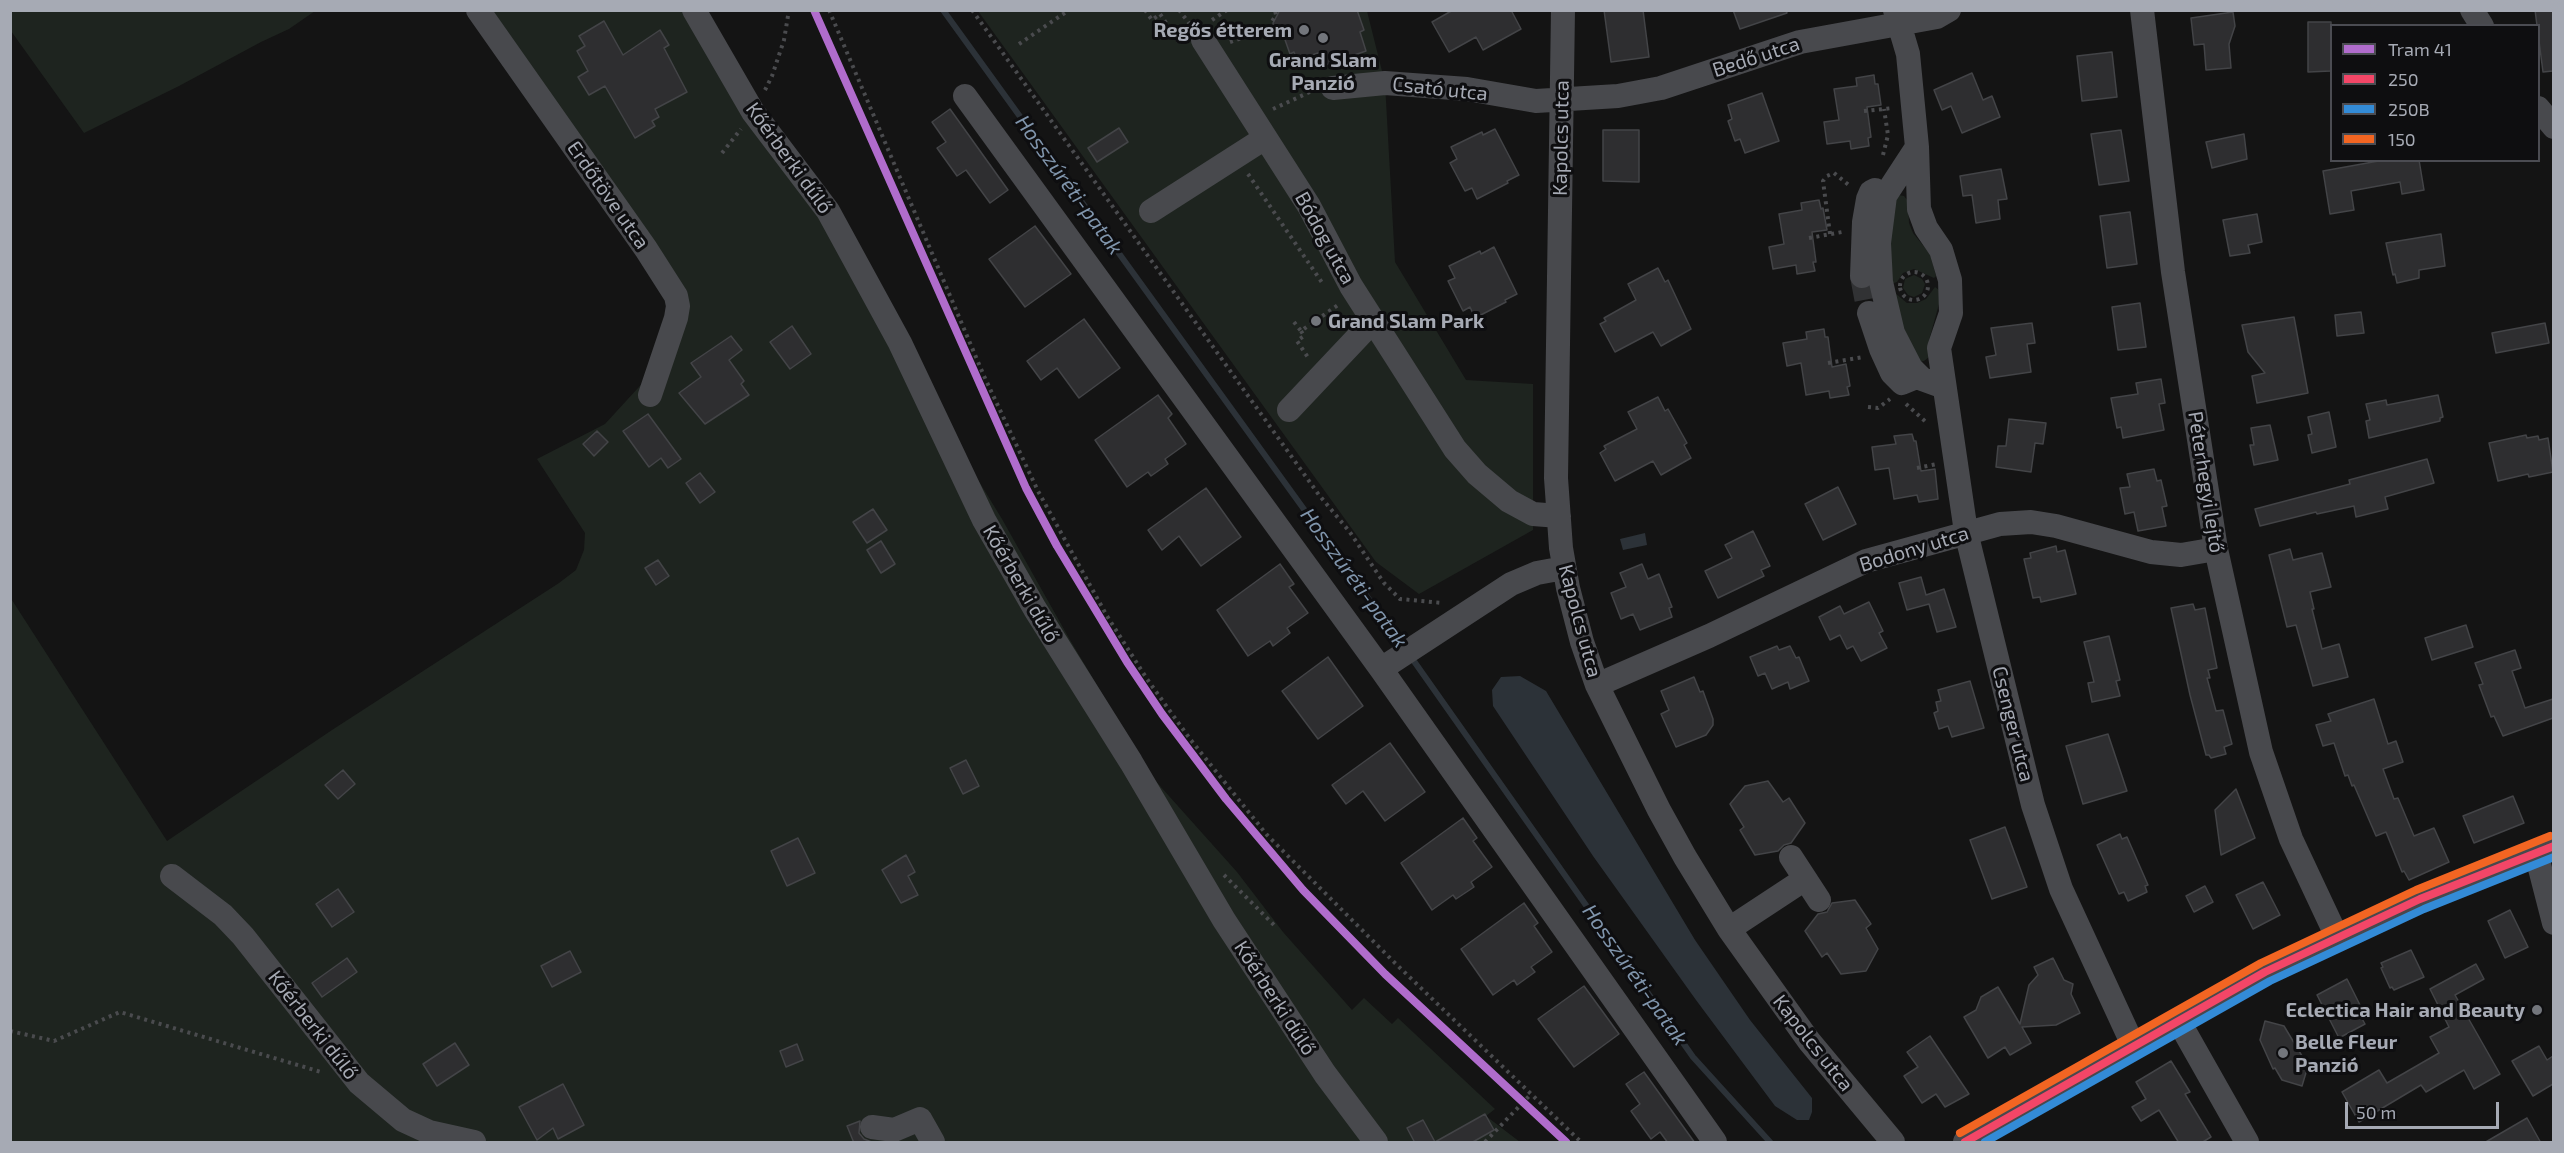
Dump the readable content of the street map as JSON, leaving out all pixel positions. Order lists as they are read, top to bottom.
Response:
{
  "streets": {
    "street": [
      "Bedő utca",
      "Csató utca",
      "Kapolcs utca",
      "Kőérberki dűlő",
      "Erdőtöve utca",
      "Bódog utca",
      "Péterhegyi lejtő",
      "Bodony utca",
      "Csenger utca"
    ]
  },
  "crossings": [
    ["Bedő utca", "Csató utca"],
    ["Bedő utca", "Kapolcs utca"],
    ["Bedő utca", "Csenger utca"],
    ["Csató utca", "Kapolcs utca"],
    ["Kapolcs utca", "Bódog utca"],
    ["Kapolcs utca", "Bodony utca"],
    ["Péterhegyi lejtő", "Bodony utca"],
    ["Bodony utca", "Csenger utca"]
  ],
  "water": ["Hosszúréti-patak"],
  "places": [
    "Regős étterem",
    "Grand Slam Panzió",
    "Grand Slam Park",
    "Eclectica Hair and Beauty",
    "Belle Fleur Panzió"
  ],
  "lines": [
    "tram line 41",
    "transit line 150",
    "transit line 250",
    "transit line 250B"
  ],
  "legend": [
    "Tram 41",
    "250",
    "250B",
    "150"
  ],
  "scale_bar": "50 m"
}
